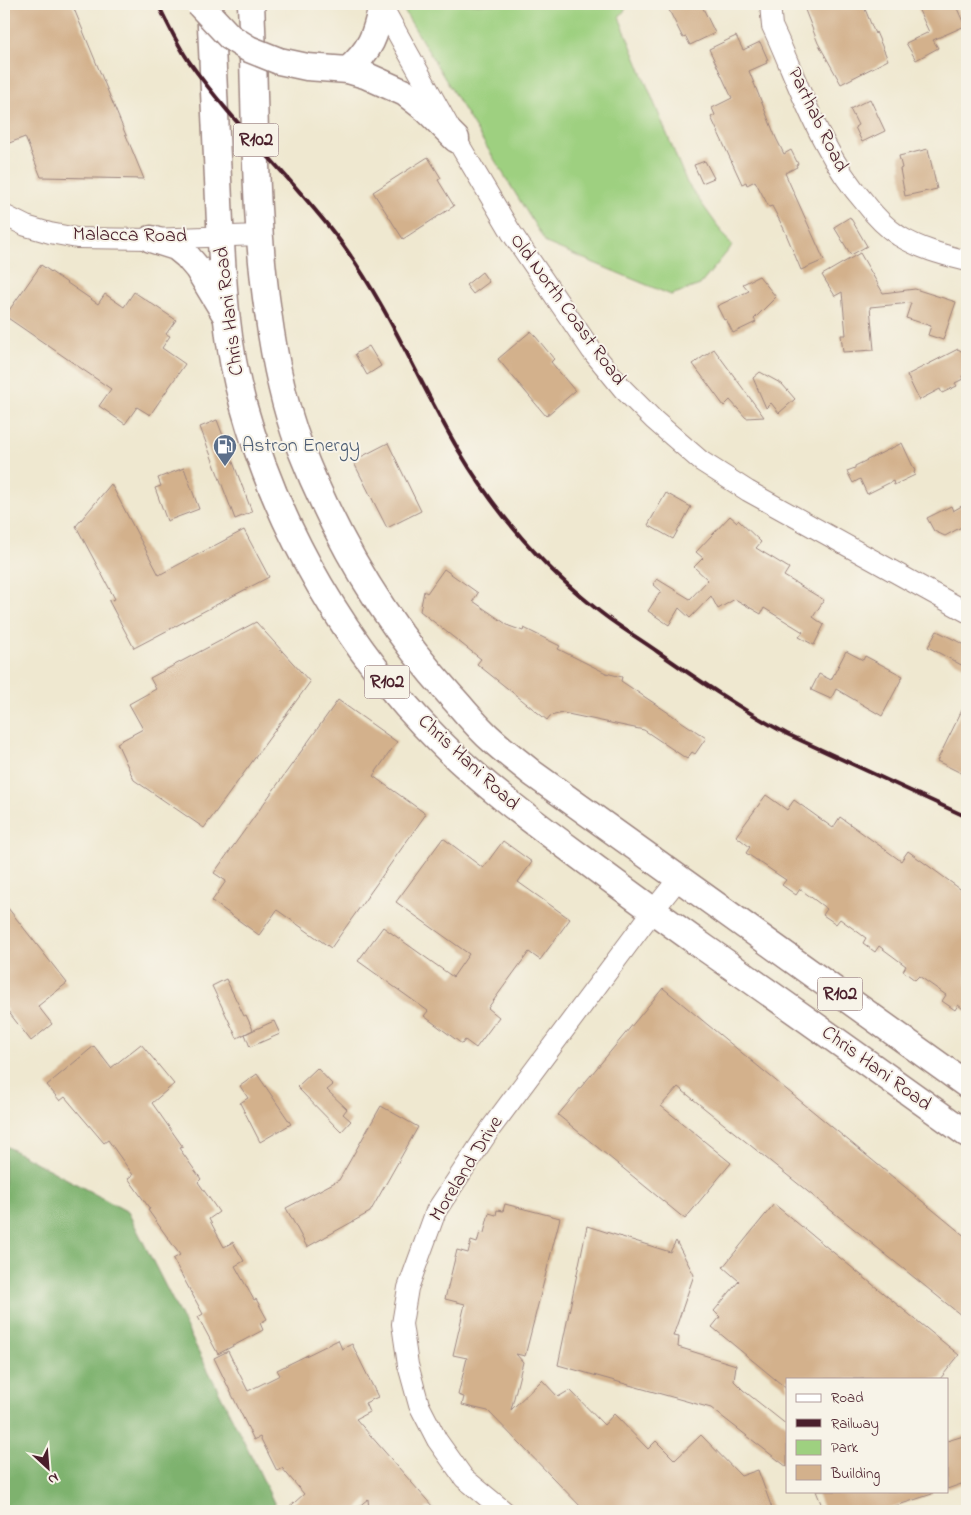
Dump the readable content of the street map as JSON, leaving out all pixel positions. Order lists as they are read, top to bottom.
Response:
{
  "streets": {
    "main road": ["R102", "Chris Hani Road"],
    "street": [
      "Parthab Road",
      "Malacca Road",
      "Old North Coast Road",
      "Moreland Drive"
    ]
  },
  "crossings": [
    ["Malacca Road", "Chris Hani Road"],
    ["Chris Hani Road", "Moreland Drive"]
  ],
  "places": {
    "fuel station": ["Astron Energy"]
  },
  "legend": [
    "Road",
    "Railway",
    "Park",
    "Building"
  ],
  "north": "bottom right"
}
